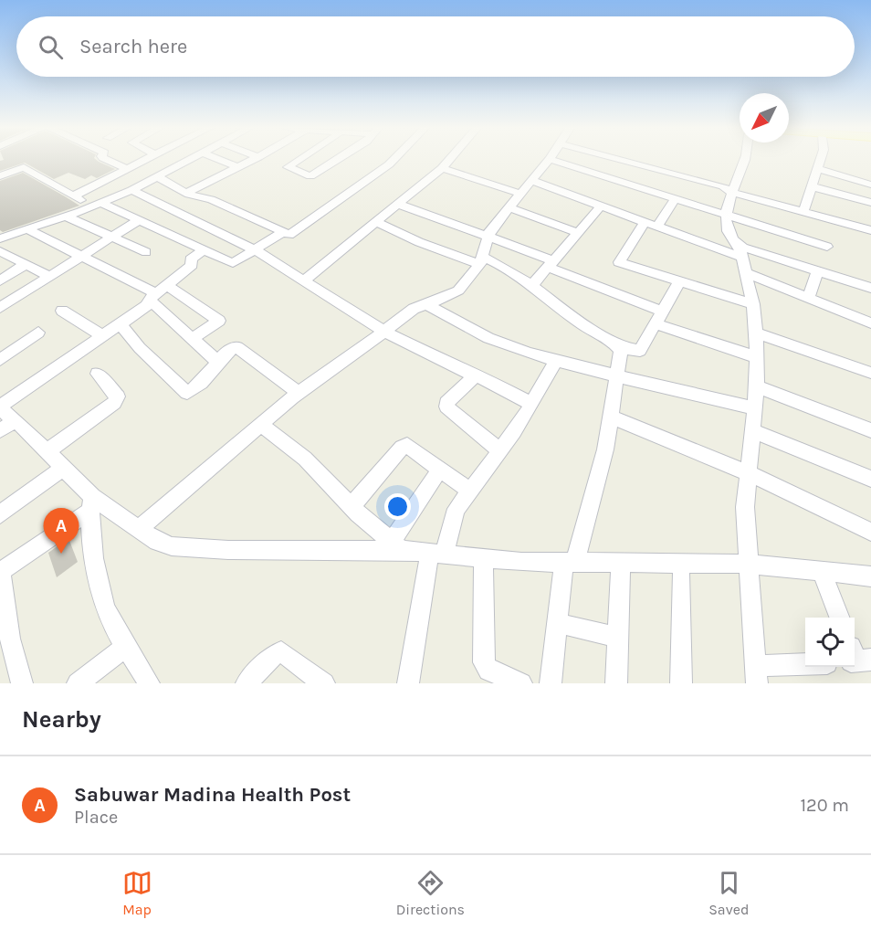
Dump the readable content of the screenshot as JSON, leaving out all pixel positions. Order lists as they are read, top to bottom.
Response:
{
  "north": "bottom left",
  "page": {
    "search": "Search here",
    "pins": "A",
    "heading": "Nearby",
    "list": [
      {
        "mark": "A",
        "name": "Sabuwar Madina Health Post",
        "note": "Place",
        "value": "120 m"
      }
    ],
    "nav": ["Map", "Directions", "Saved"]
  }
}
